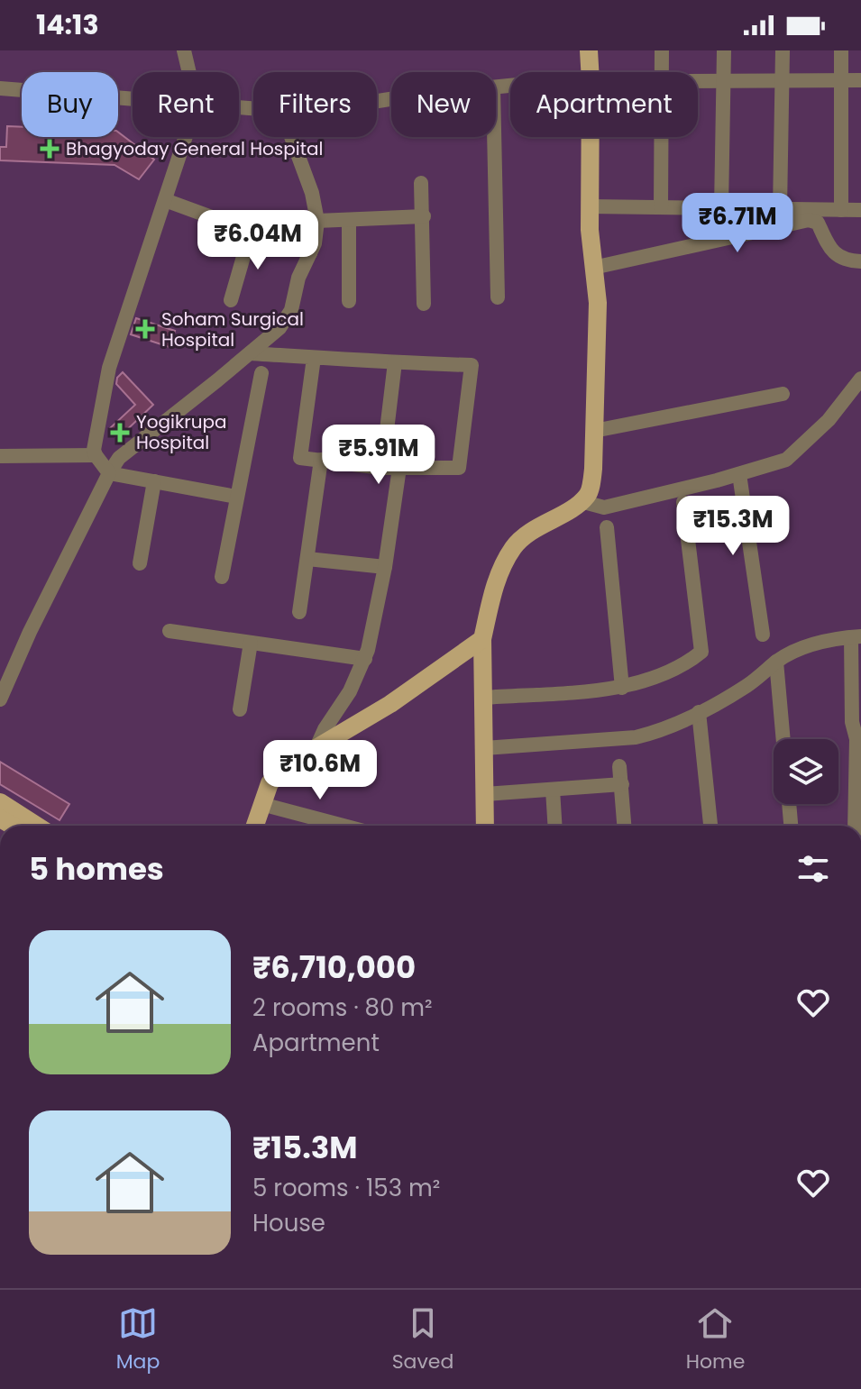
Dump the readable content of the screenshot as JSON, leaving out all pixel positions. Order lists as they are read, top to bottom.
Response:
{
  "places": {
    "health": ["Bhagyoday General Hospital", "Soham Surgical Hospital", "Yogikrupa Hospital"]
  },
  "page": {
    "status": "14:13",
    "chip": [
      "Buy",
      "Rent",
      "Filters",
      "New",
      "Apartment"
    ],
    "price": [
      "₹6.71M",
      "₹6.04M",
      "₹5.91M",
      "₹15.3M",
      "₹10.6M"
    ],
    "heading": "5 homes",
    "list": [
      {
        "name": "₹6,710,000",
        "note": "2 rooms · 80 m² · Apartment"
      },
      {
        "name": "₹15.3M",
        "note": "5 rooms · 153 m² · House"
      }
    ],
    "tabs": ["Map", "Saved", "Home"]
  }
}
